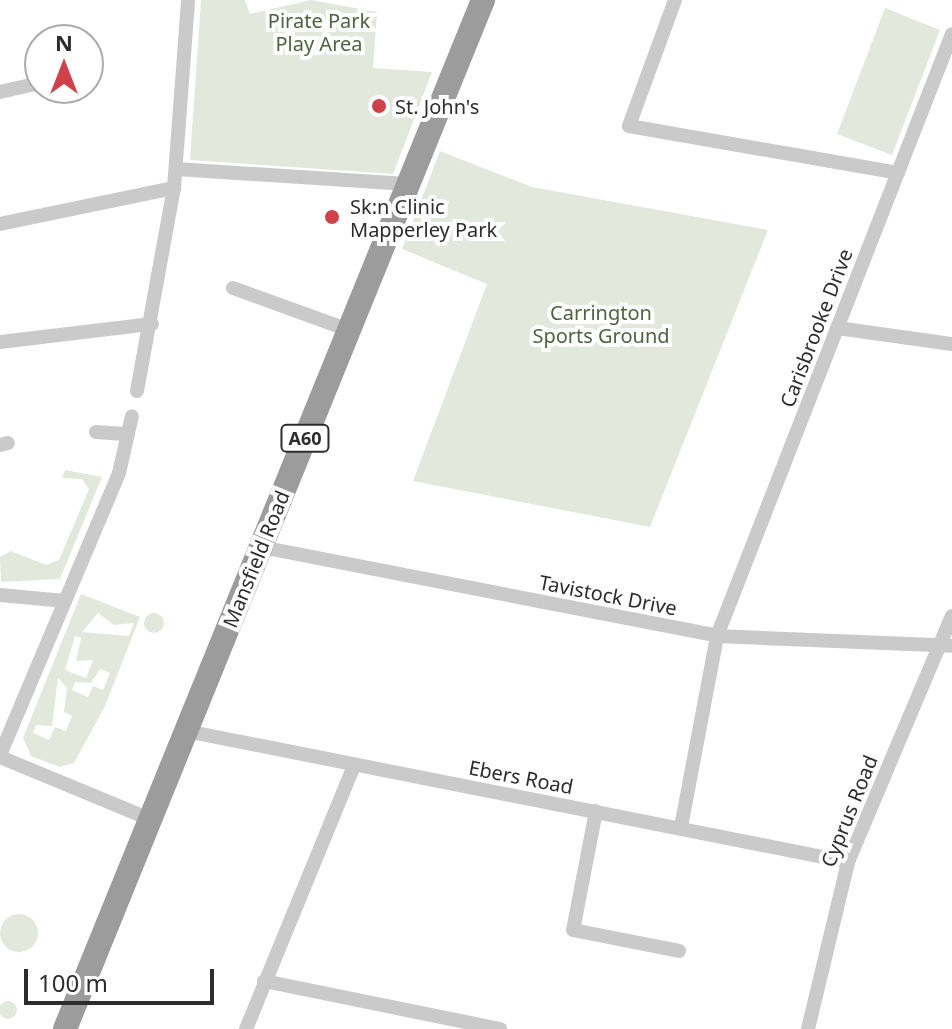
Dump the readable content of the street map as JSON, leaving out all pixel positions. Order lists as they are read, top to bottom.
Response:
{
  "streets": {
    "highway": ["A60", "Mansfield Road"],
    "street": [
      "Carisbrooke Drive",
      "Tavistock Drive",
      "Ebers Road",
      "Cyprus Road"
    ]
  },
  "crossings": [
    ["Carisbrooke Drive", "Tavistock Drive"],
    ["Carisbrooke Drive", "Ebers Road"],
    ["Mansfield Road", "Tavistock Drive"],
    ["Mansfield Road", "Ebers Road"],
    ["Tavistock Drive", "Cyprus Road"],
    ["Ebers Road", "Cyprus Road"]
  ],
  "parks": ["Pirate Park Play Area", "Carrington Sports Ground"],
  "places": ["St. John's", "Sk:n Clinic Mapperley Park"],
  "scale_bar": "100 m",
  "north": "top"
}
